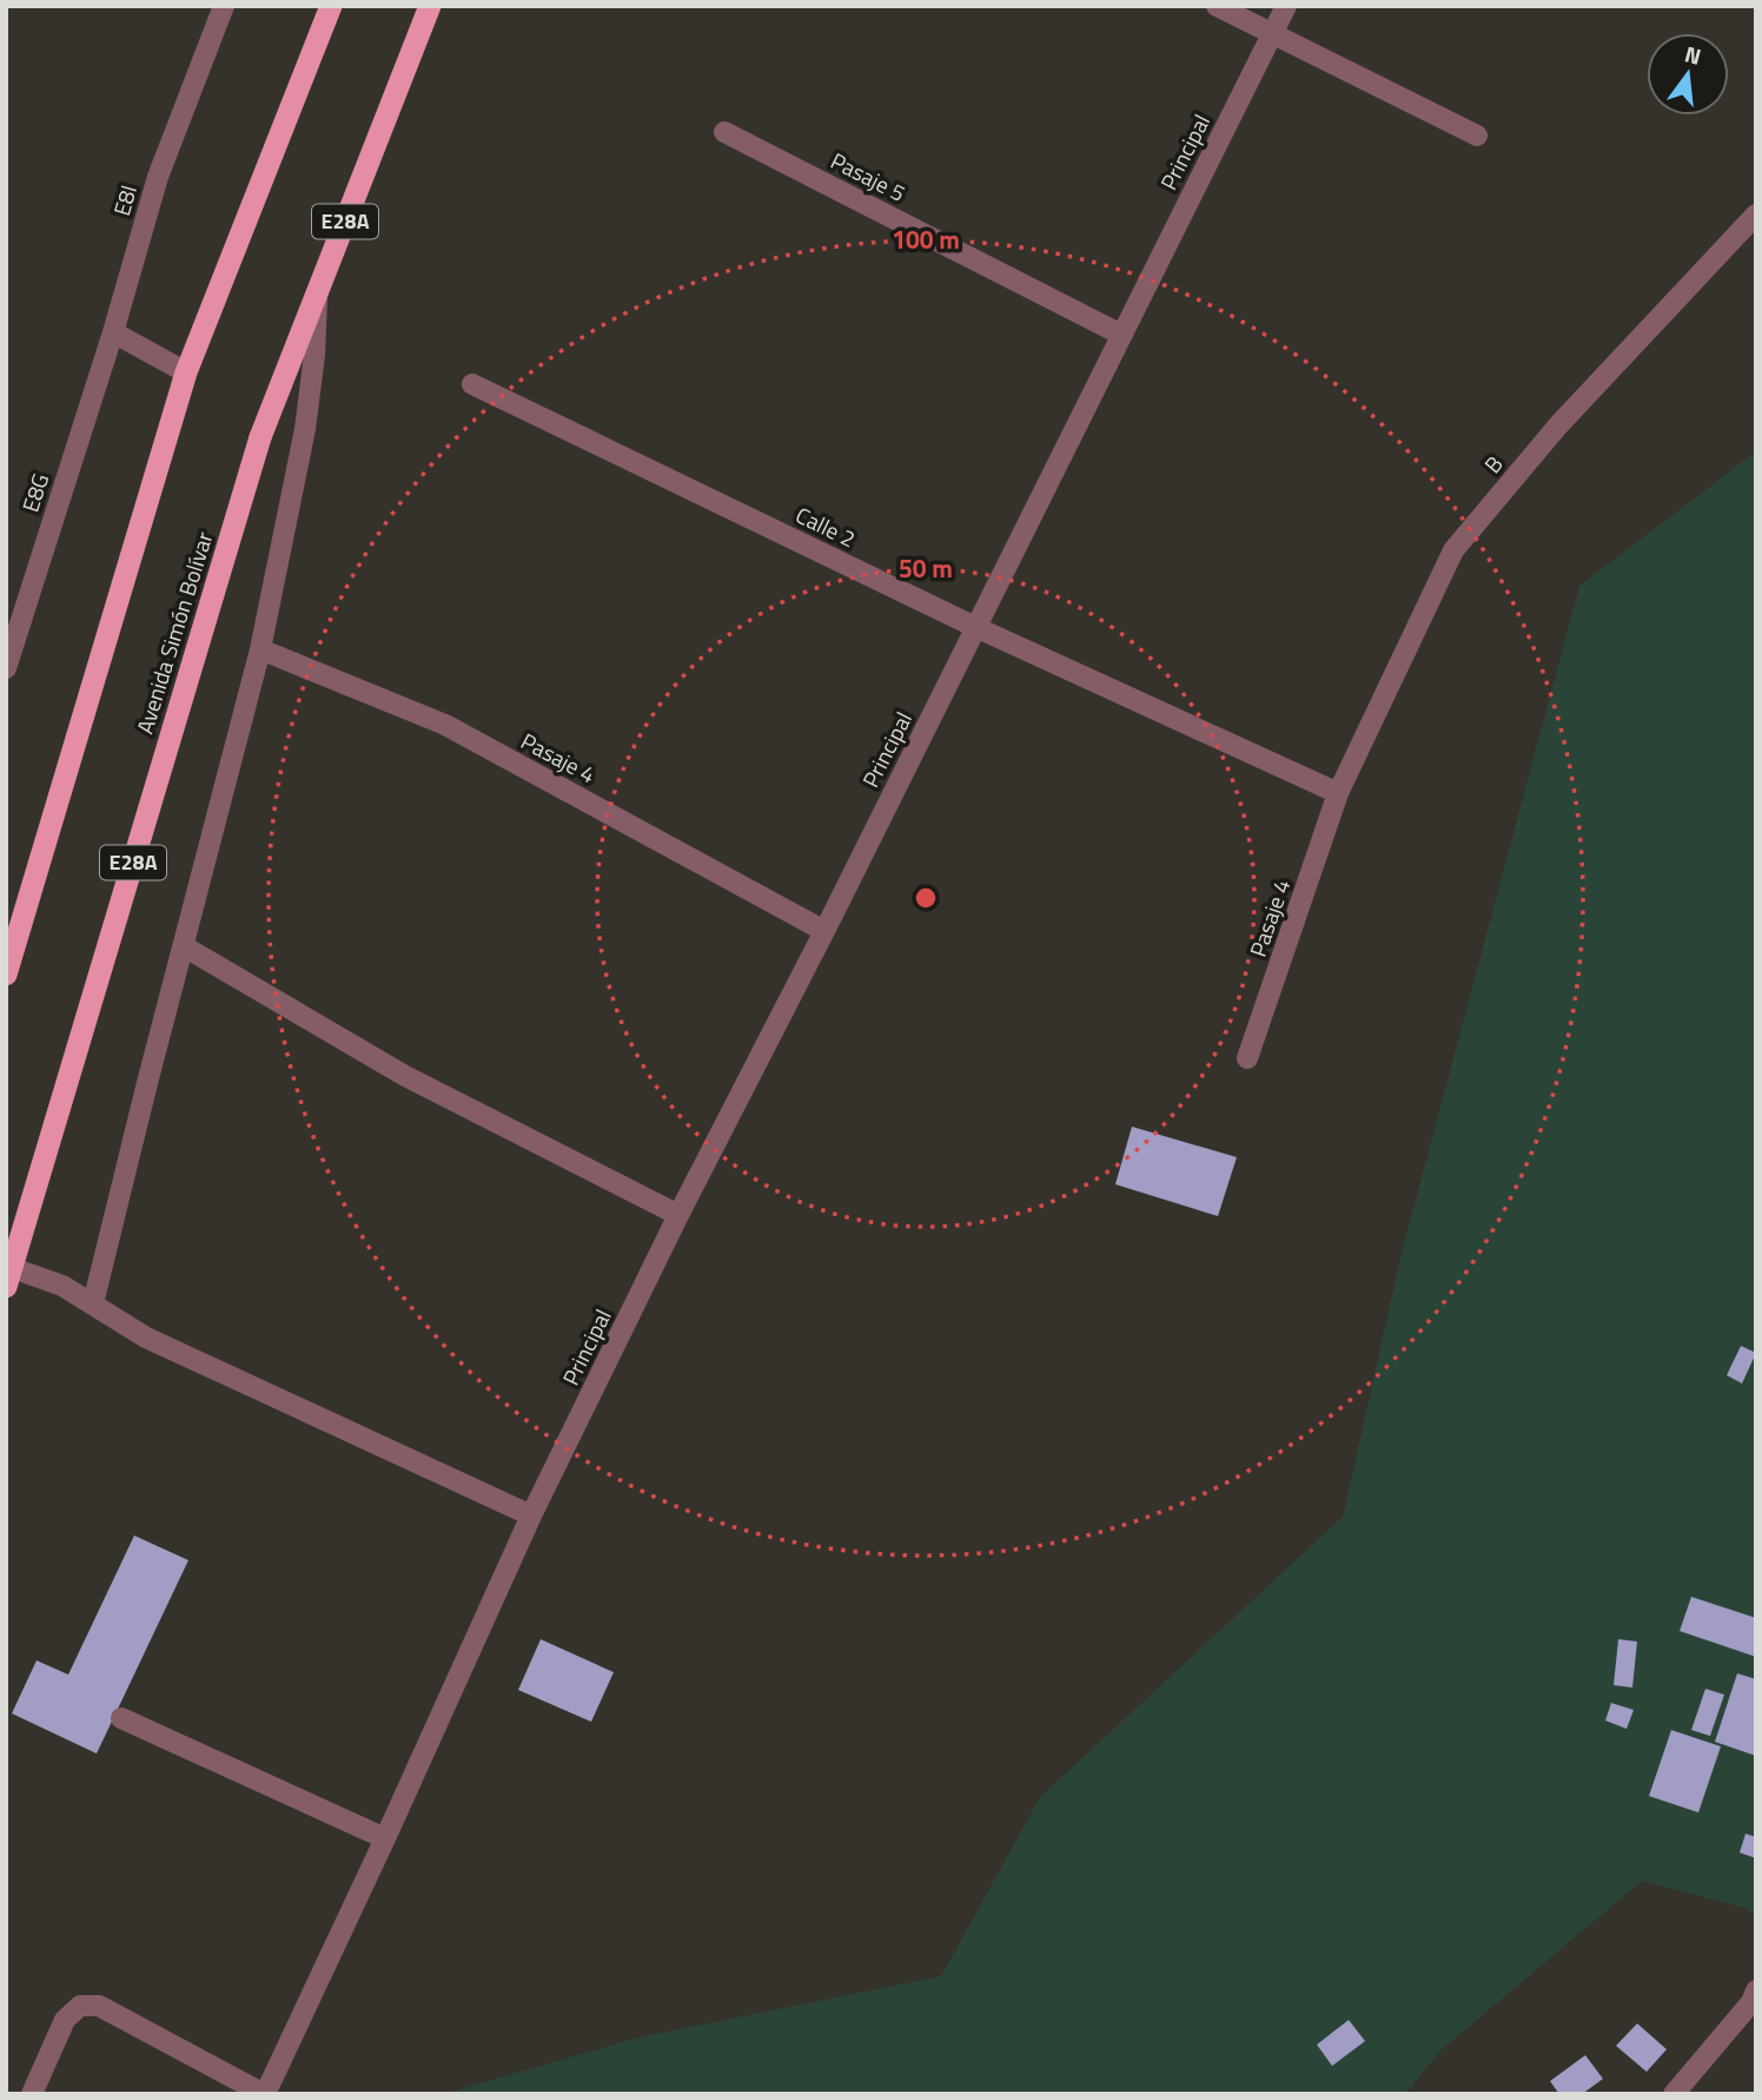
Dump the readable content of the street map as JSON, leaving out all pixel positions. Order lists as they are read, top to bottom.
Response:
{
  "streets": {
    "highway": ["E28A", "Avenida Simón Bolívar"],
    "street": [
      "Principal",
      "Pasaje 5",
      "E8I",
      "B",
      "E8G",
      "Calle 2",
      "Pasaje 4"
    ]
  },
  "crossings": [
    ["Principal", "Pasaje 5"],
    ["Principal", "Calle 2"],
    ["Principal", "Pasaje 4"],
    ["E8I", "E8G"],
    ["B", "Calle 2"],
    ["B", "Pasaje 4"],
    ["Calle 2", "Pasaje 4"]
  ],
  "north": "top",
  "rings": ["100 m", "50 m"]
}
